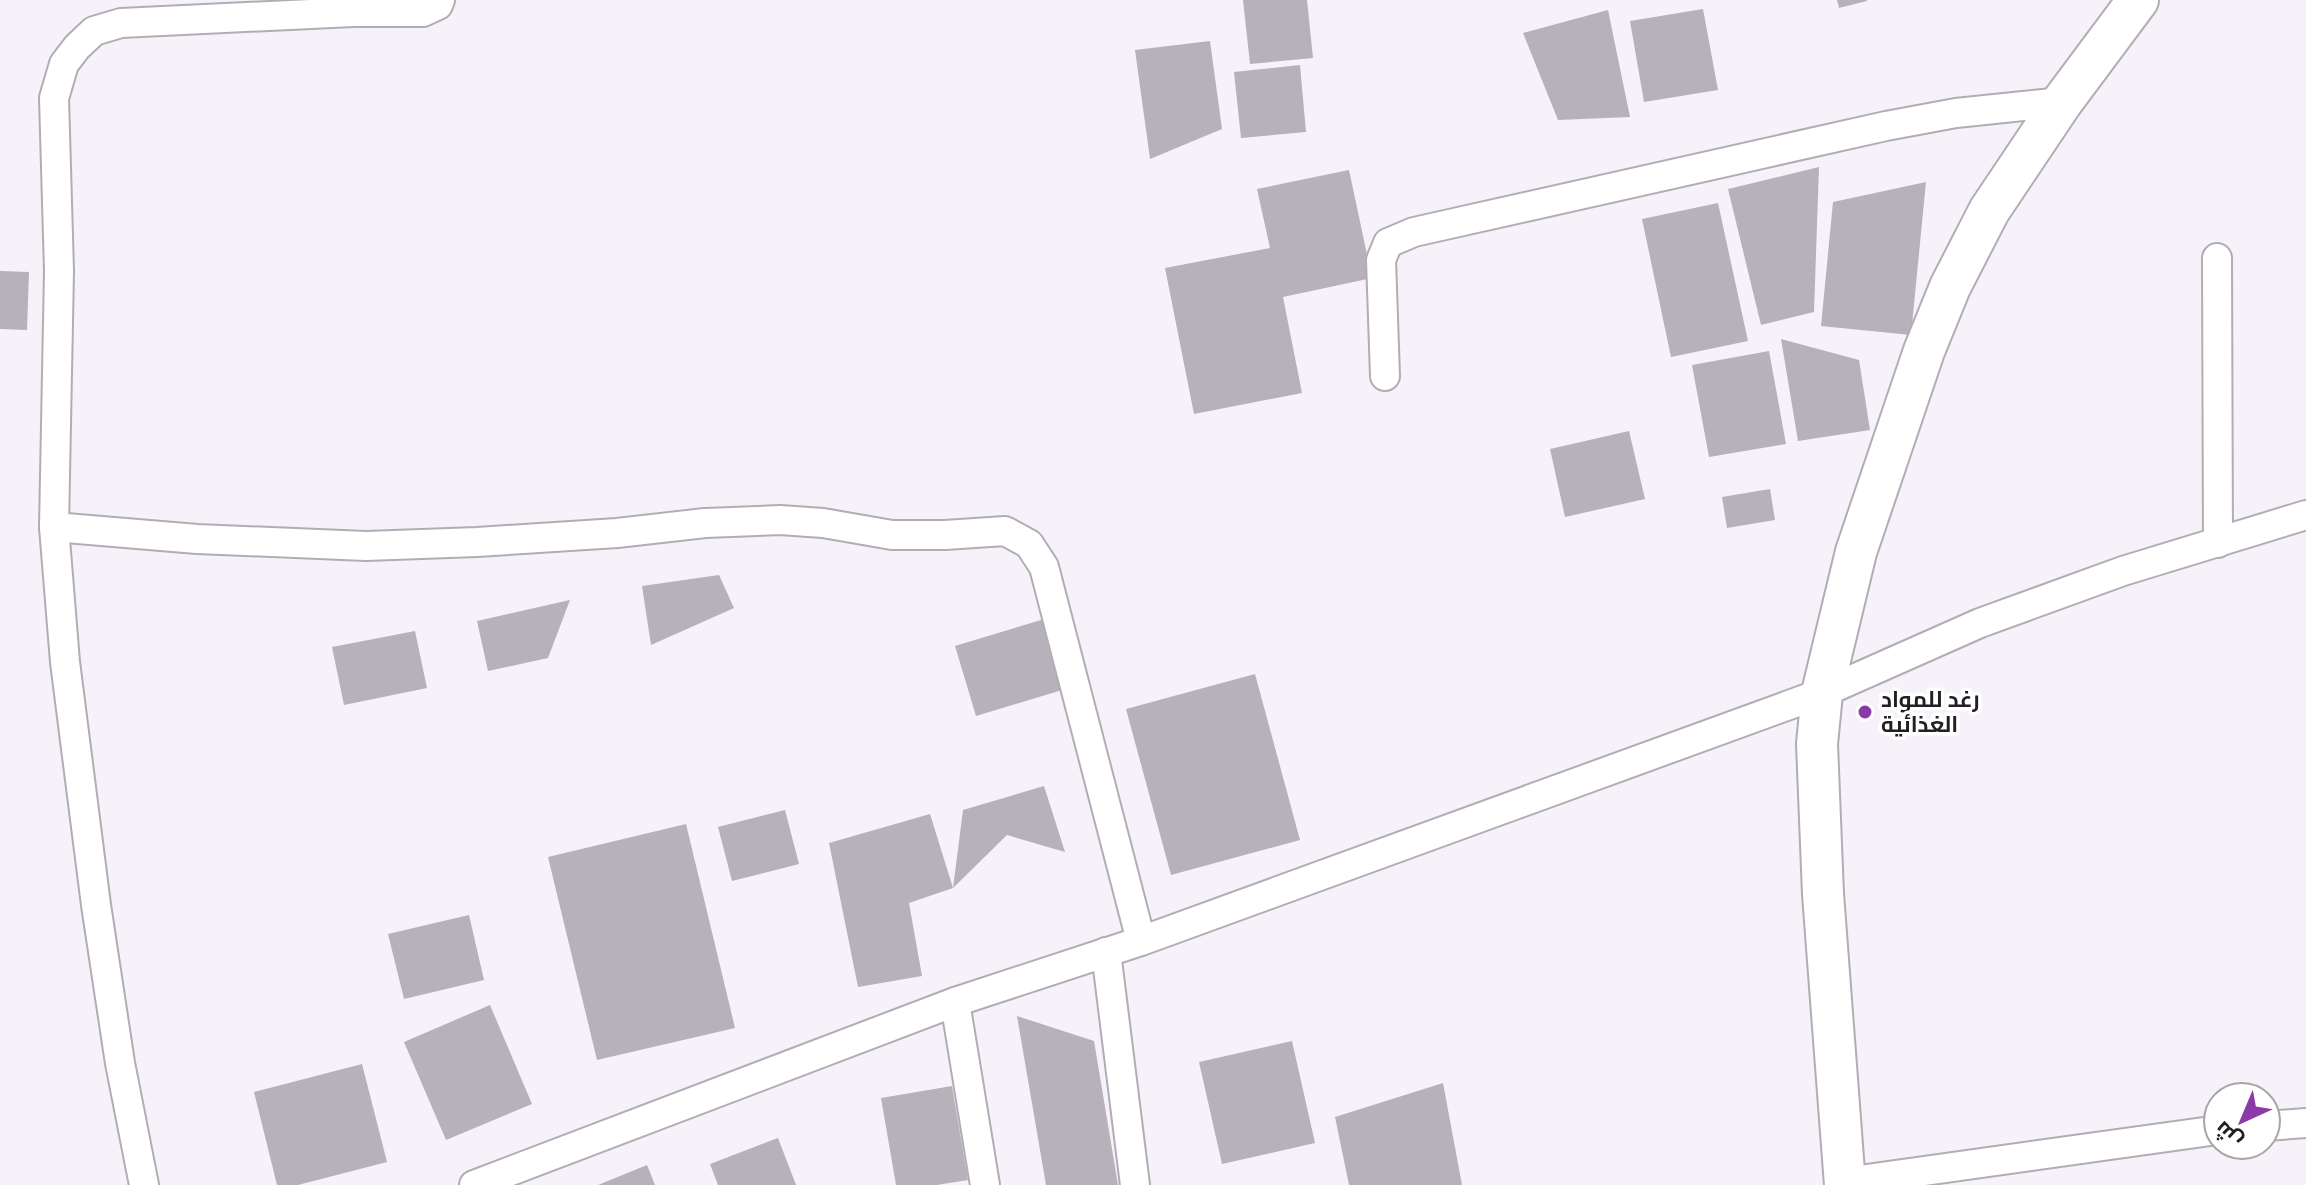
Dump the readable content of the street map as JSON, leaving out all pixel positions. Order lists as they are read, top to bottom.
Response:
{
  "places": ["رغد للمواد الغذائية"],
  "north": "bottom left"
}
